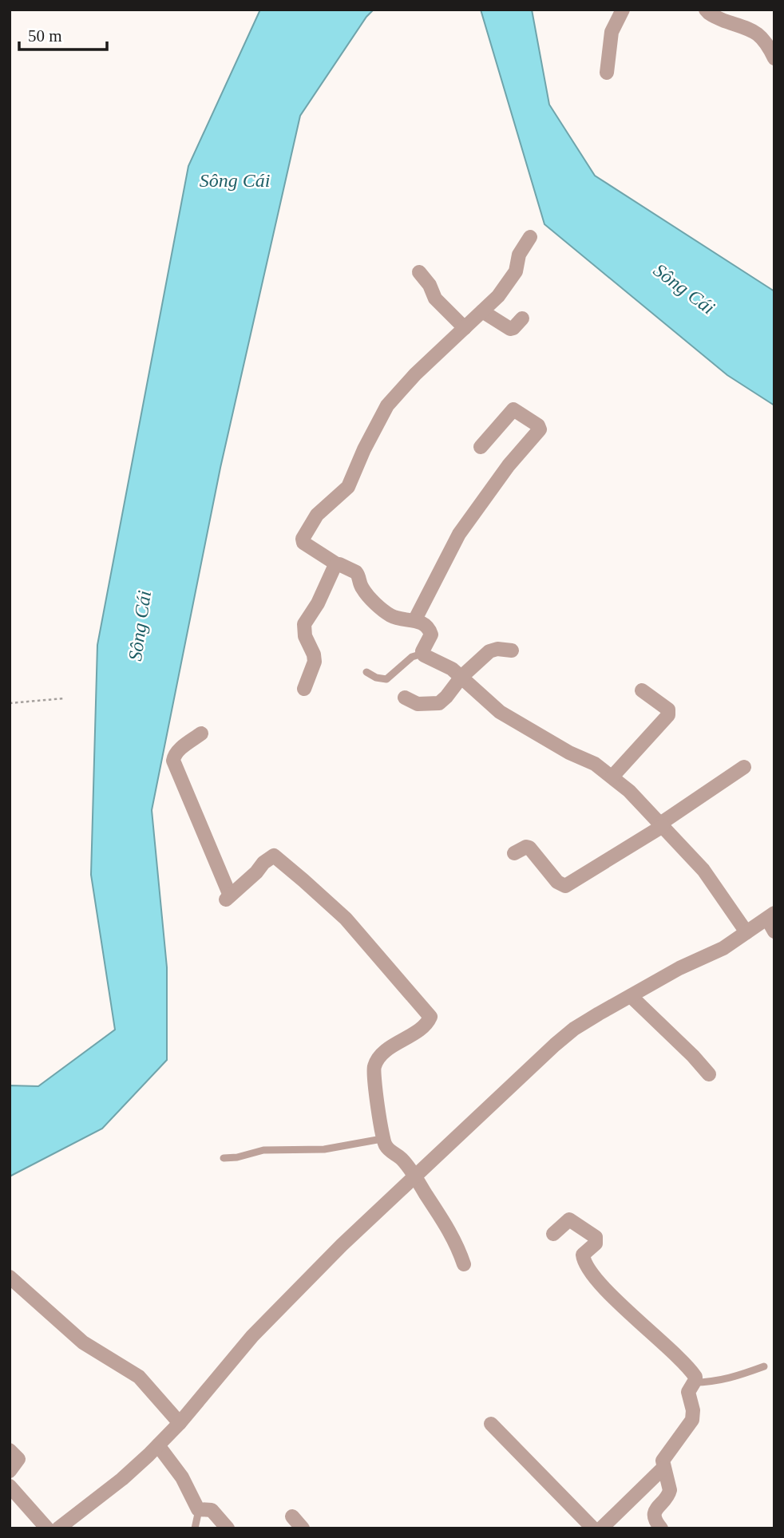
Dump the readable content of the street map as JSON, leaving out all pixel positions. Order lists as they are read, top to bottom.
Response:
{
  "water": ["Sông Cái"],
  "scale_bar": "50 m"
}
